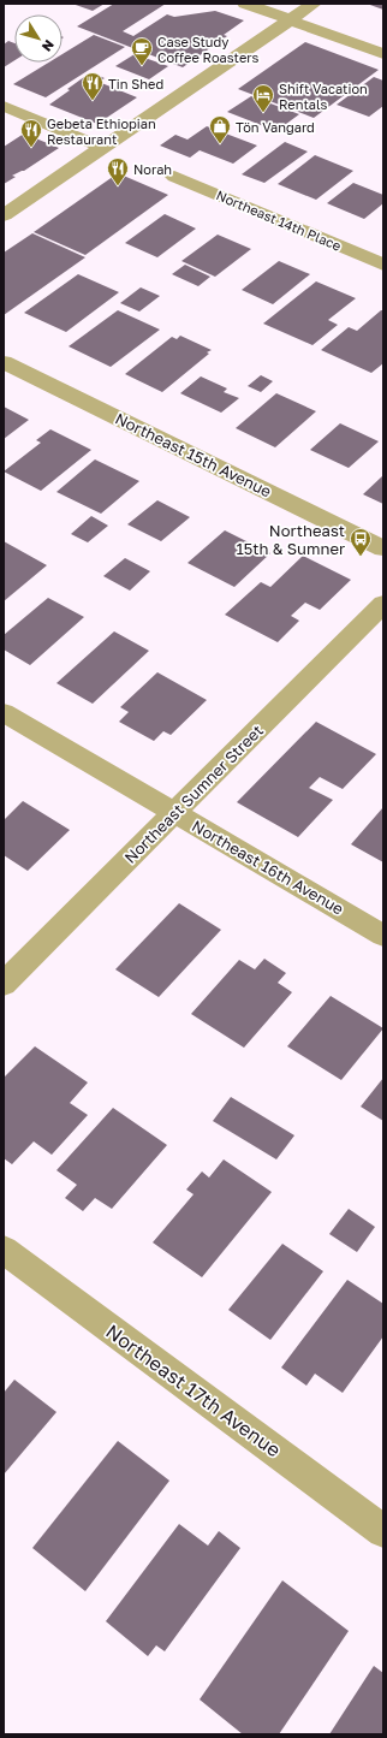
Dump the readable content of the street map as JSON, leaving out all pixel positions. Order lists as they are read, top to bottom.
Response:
{
  "streets": {
    "street": [
      "Northeast 14th Place",
      "Northeast 15th Avenue",
      "Northeast Sumner Street",
      "Northeast 16th Avenue",
      "Northeast 17th Avenue"
    ]
  },
  "crossings": [
    ["Northeast Sumner Street", "Northeast 16th Avenue"]
  ],
  "places": {
    "cafe": ["Case Study Coffee Roasters"],
    "restaurant": ["Tin Shed", "Gebeta Ethiopian Restaurant", "Norah"],
    "hotel": ["Shift Vacation Rentals"],
    "shop": ["Tön Vangard"],
    "bus stop": ["Northeast 15th & Sumner"]
  },
  "north": "bottom right"
}
